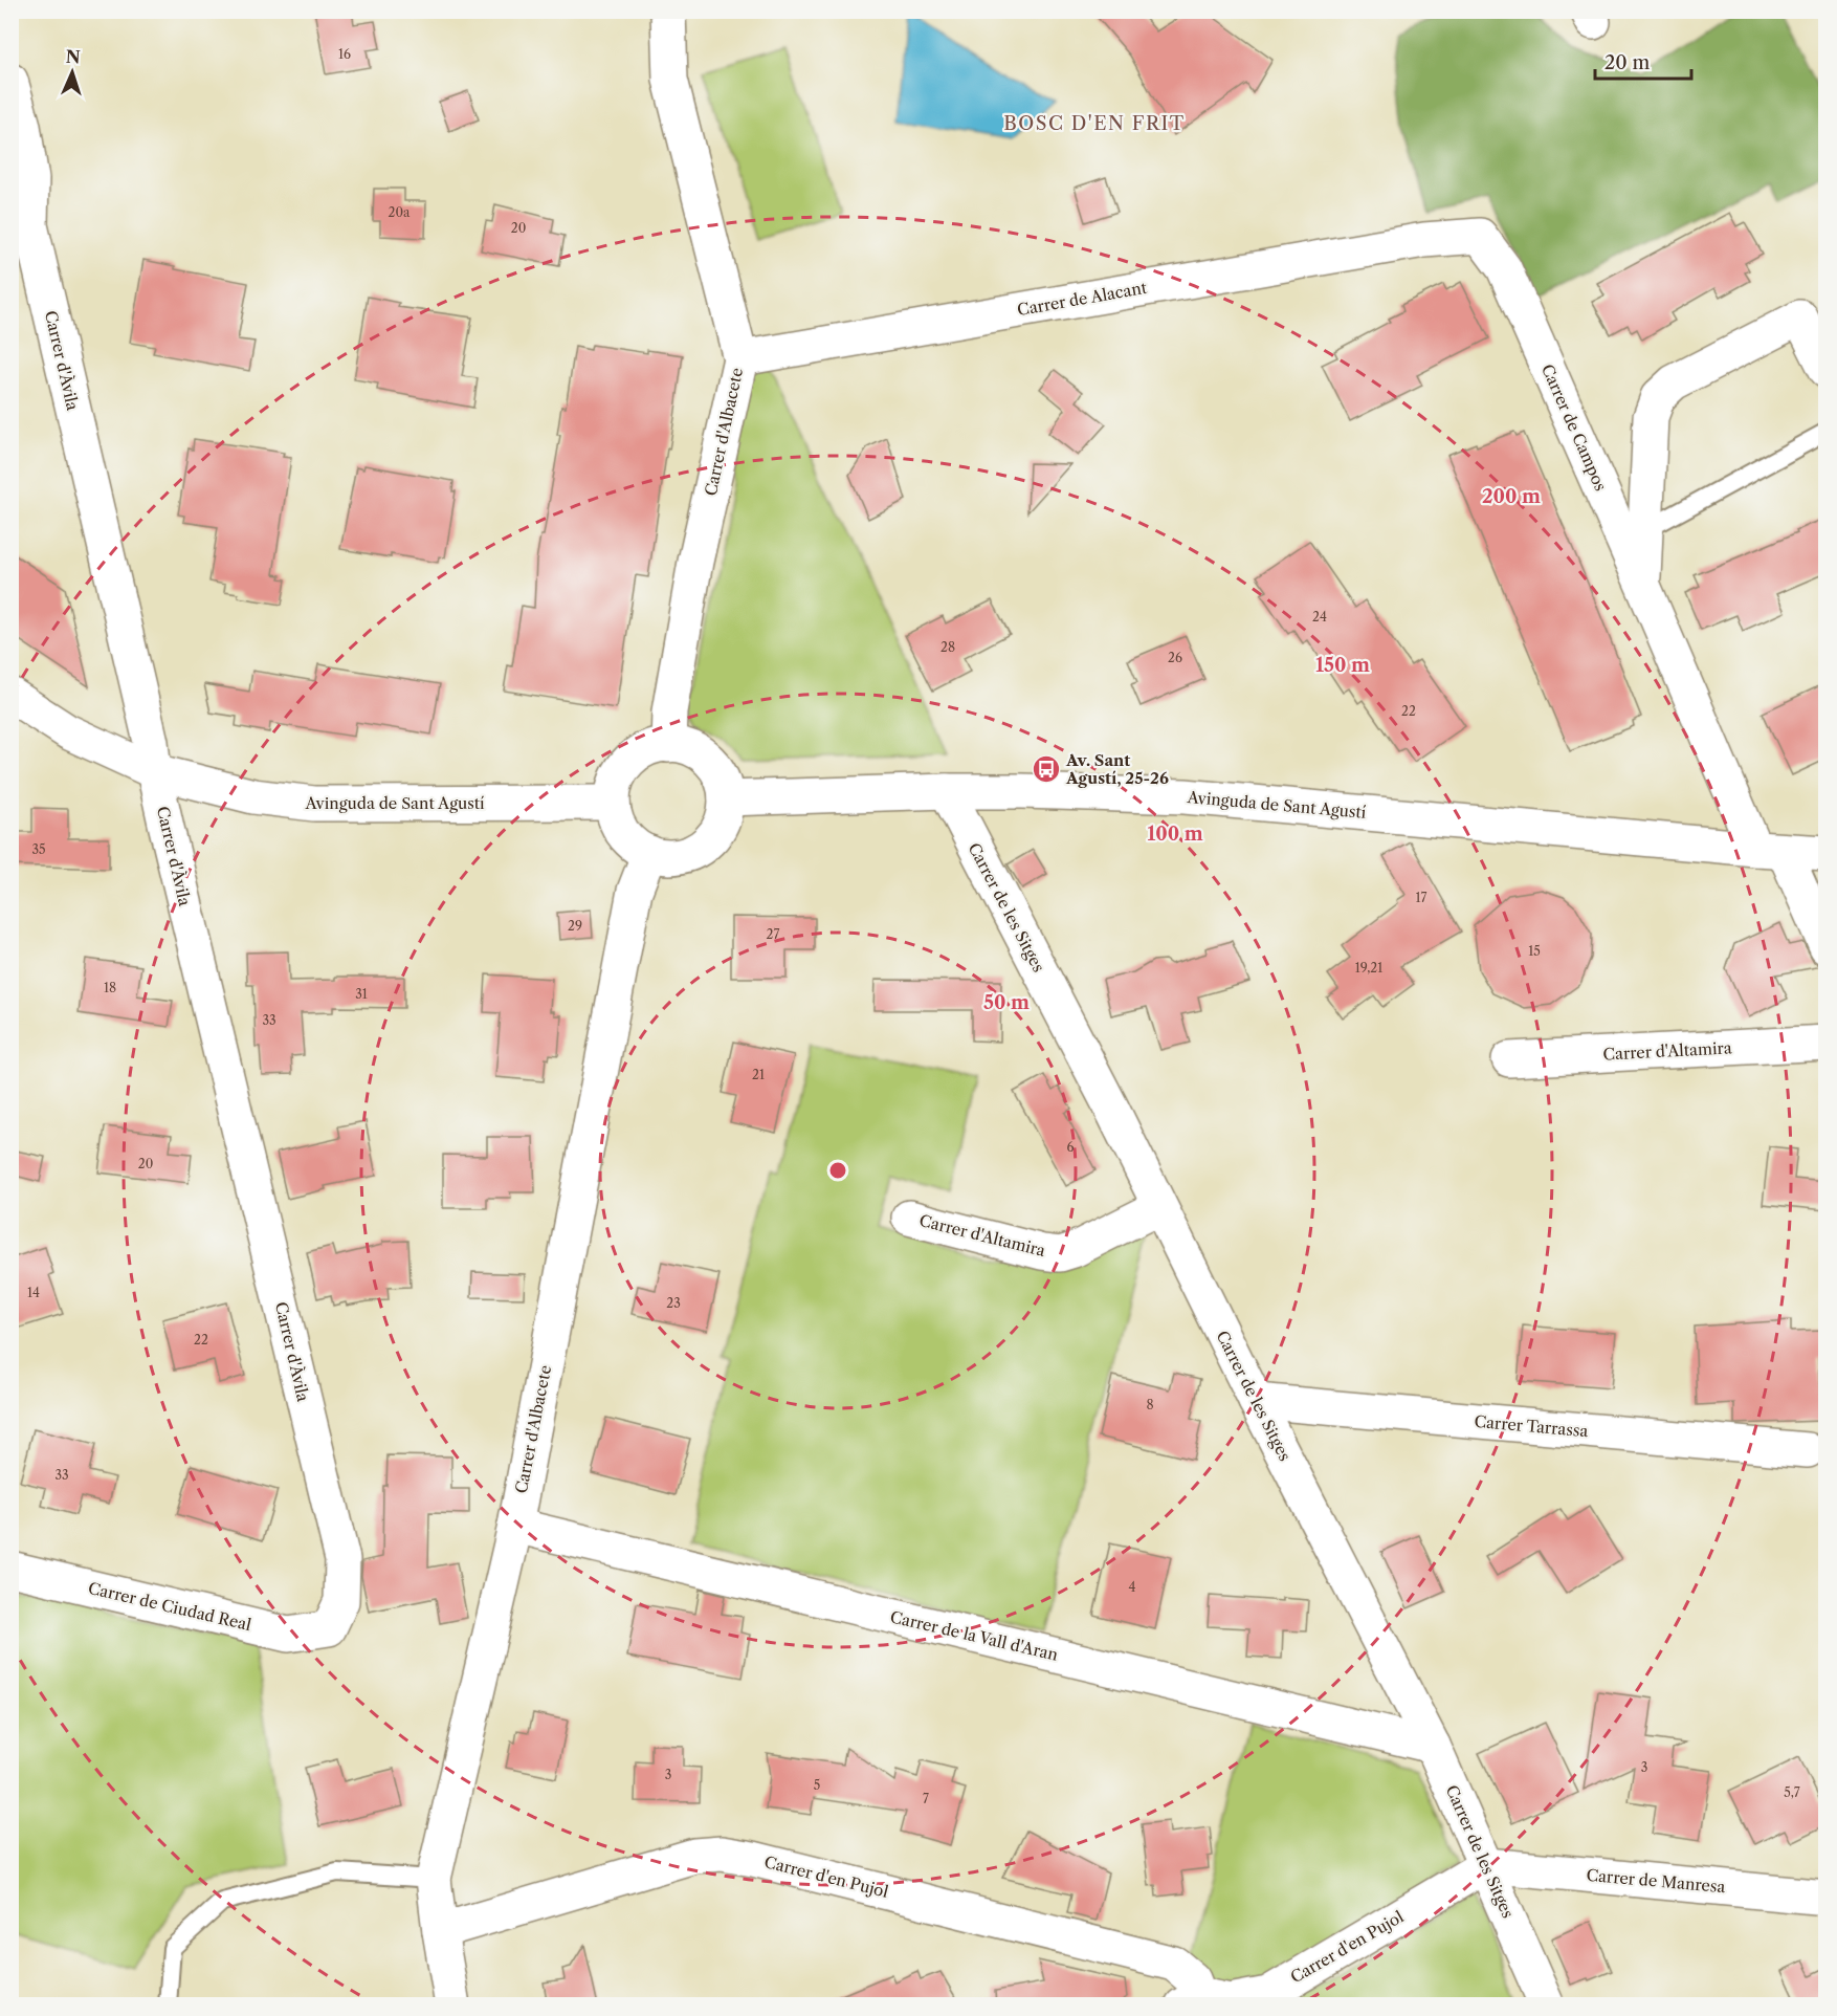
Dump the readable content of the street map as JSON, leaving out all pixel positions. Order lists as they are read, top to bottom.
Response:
{
  "streets": {
    "street": [
      "Carrer de Alacant",
      "Carrer d'Àvila",
      "Carrer de Campos",
      "Carrer d'Albacete",
      "Avinguda de Sant Agustí",
      "Carrer de les Sitges",
      "Carrer d'Altamira",
      "Carrer Tarrassa",
      "Carrer de Ciudad Real",
      "Carrer de la Vall d'Aran",
      "Carrer d'en Pujol",
      "Carrer de Manresa"
    ]
  },
  "crossings": [
    ["Carrer de Alacant", "Carrer de Campos"],
    ["Carrer de Alacant", "Carrer d'Albacete"],
    ["Carrer d'Àvila", "Avinguda de Sant Agustí"],
    ["Carrer d'Àvila", "Carrer de Ciudad Real"],
    ["Carrer de Campos", "Avinguda de Sant Agustí"],
    ["Carrer d'Albacete", "Avinguda de Sant Agustí"],
    ["Carrer d'Albacete", "Carrer de la Vall d'Aran"],
    ["Carrer d'Albacete", "Carrer d'en Pujol"],
    ["Avinguda de Sant Agustí", "Carrer de les Sitges"],
    ["Carrer de les Sitges", "Carrer d'Altamira"],
    ["Carrer de les Sitges", "Carrer Tarrassa"],
    ["Carrer de les Sitges", "Carrer de la Vall d'Aran"],
    ["Carrer de les Sitges", "Carrer d'en Pujol"],
    ["Carrer de les Sitges", "Carrer de Manresa"],
    ["Carrer d'en Pujol", "Carrer de Manresa"]
  ],
  "districts": ["BOSC D'EN FRIT"],
  "places": {
    "bus stop": ["Av. Sant Agustí, 25-26"]
  },
  "house_numbers": [
    "16",
    "20a",
    "20",
    "24",
    "28",
    "26",
    "22",
    "35",
    "17",
    "29",
    "27",
    "15",
    "19,21",
    "18",
    "31",
    "33",
    "21",
    "6",
    "20",
    "14",
    "23",
    "22",
    "8",
    "33",
    "4",
    "3",
    "3",
    "5",
    "5,7",
    "7"
  ],
  "scale_bar": "20 m",
  "north": "top",
  "rings": [
    "200 m",
    "150 m",
    "100 m",
    "50 m"
  ]
}
